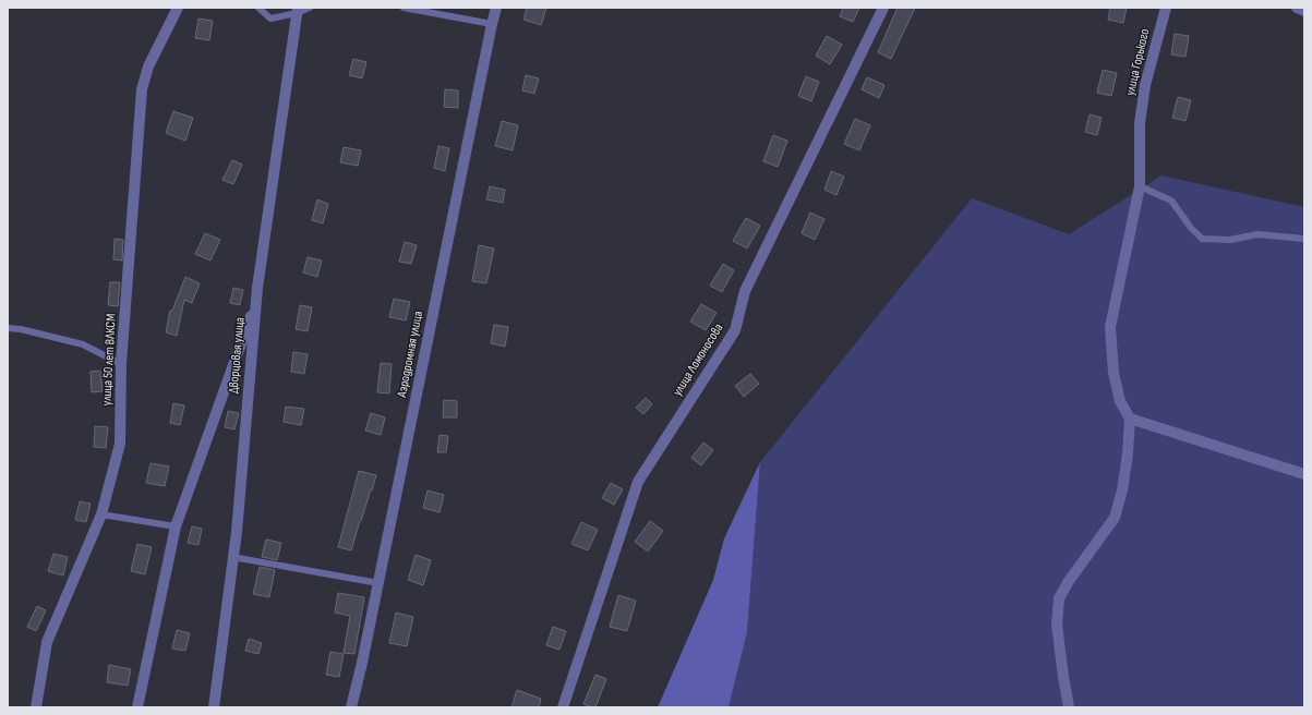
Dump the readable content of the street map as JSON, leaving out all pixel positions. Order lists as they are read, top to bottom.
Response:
{
  "streets": {
    "street": [
      "улица Горького",
      "Аэродромная улица",
      "Дворцовая улица",
      "улица 50 лет ВЛКСМ",
      "улица Ломоносова"
    ]
  }
}
